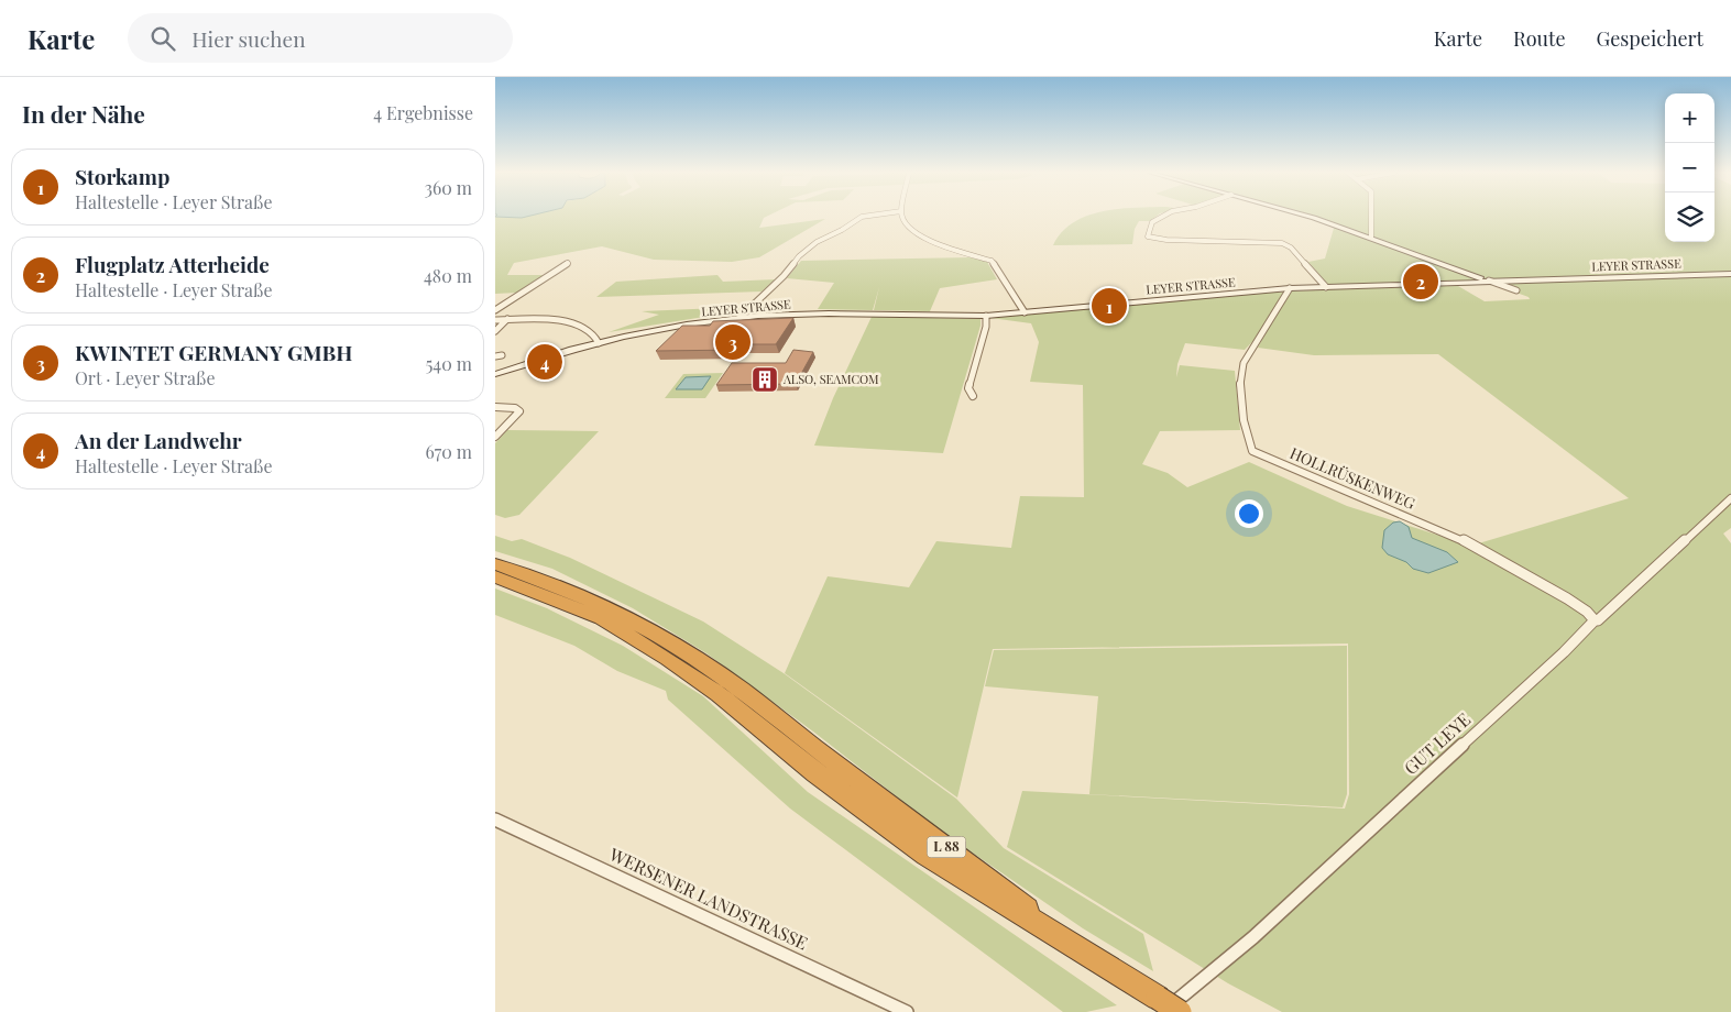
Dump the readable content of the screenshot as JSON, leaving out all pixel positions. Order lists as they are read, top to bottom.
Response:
{
  "streets": {
    "highway": ["L 88"],
    "street": [
      "LEYER STRASSE",
      "HOLLRÜSKENWEG",
      "GUT LEYE",
      "WERSENER LANDSTRASSE"
    ]
  },
  "crossings": [
    ["LEYER STRASSE", "HOLLRÜSKENWEG"],
    ["HOLLRÜSKENWEG", "GUT LEYE"],
    ["GUT LEYE", "L 88"]
  ],
  "places": {
    "building": ["ALSO, SEAMCOM"]
  },
  "page": {
    "header": "Karte",
    "search": "Hier suchen",
    "nav": ["Karte", "Route", "Gespeichert"],
    "heading": ["In der Nähe", "4 Ergebnisse"],
    "map_buttons": ["+", "−"],
    "list": [
      {
        "mark": "1",
        "name": "Storkamp",
        "note": "Haltestelle · Leyer Straße",
        "value": "360 m"
      },
      {
        "mark": "2",
        "name": "Flugplatz Atterheide",
        "note": "Haltestelle · Leyer Straße",
        "value": "480 m"
      },
      {
        "mark": "3",
        "name": "KWINTET GERMANY GMBH",
        "note": "Ort · Leyer Straße",
        "value": "540 m"
      },
      {
        "mark": "4",
        "name": "An der Landwehr",
        "note": "Haltestelle · Leyer Straße",
        "value": "670 m"
      }
    ],
    "pins": [
      "2",
      "1",
      "3",
      "4"
    ]
  }
}
